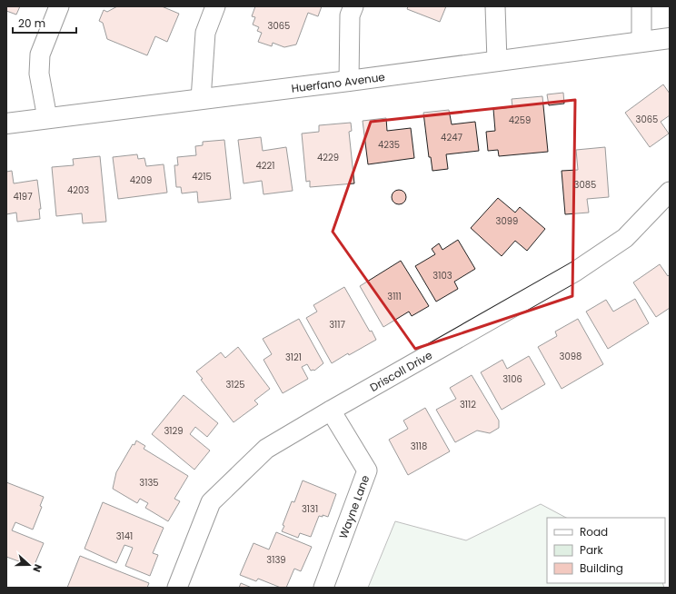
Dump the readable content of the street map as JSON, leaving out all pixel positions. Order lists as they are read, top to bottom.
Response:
{
  "streets": {
    "street": ["Huerfano Avenue", "Driscoll Drive", "Wayne Lane"]
  },
  "crossings": [
    ["Driscoll Drive", "Wayne Lane"]
  ],
  "house_numbers": [
    "3065",
    "3065",
    "4259",
    "4247",
    "4235",
    "4229",
    "4221",
    "4215",
    "4209",
    "3085",
    "4203",
    "4197",
    "3099",
    "3103",
    "3111",
    "3117",
    "3098",
    "3121",
    "3106",
    "3125",
    "3112",
    "3129",
    "3118",
    "3135",
    "3131",
    "3141",
    "3139"
  ],
  "legend": ["Road", "Park", "Building"],
  "scale_bar": "20 m",
  "north": "right"
}
